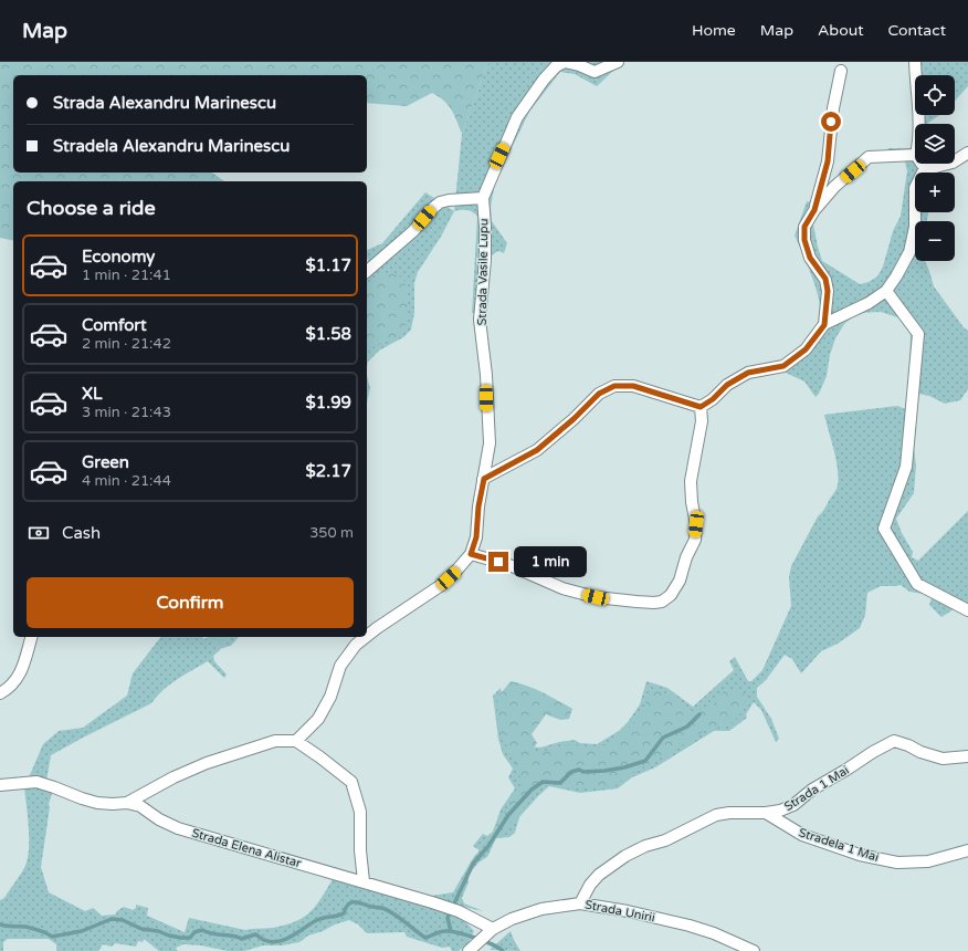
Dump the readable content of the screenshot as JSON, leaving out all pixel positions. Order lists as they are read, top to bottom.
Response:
{
  "streets": {
    "street": [
      "Strada Vasile Lupu",
      "Strada 1 Mai",
      "Stradela 1 Mai",
      "Strada Elena Alistar",
      "Strada Unirii"
    ]
  },
  "crossings": [
    ["Strada 1 Mai", "Stradela 1 Mai"],
    ["Strada 1 Mai", "Strada Unirii"],
    ["Strada Elena Alistar", "Strada Unirii"]
  ],
  "page": {
    "header": "Map",
    "nav": [
      "Home",
      "Map",
      "About",
      "Contact"
    ],
    "map_buttons": ["+", "−"],
    "banner": ["Strada Alexandru Marinescu", "Stradela Alexandru Marinescu"],
    "heading": "Choose a ride",
    "list": [
      {
        "name": "Economy",
        "note": "1 min · 21:41",
        "value": "$1.17"
      },
      {
        "name": "Comfort",
        "note": "2 min · 21:42",
        "value": "$1.58"
      },
      {
        "name": "XL",
        "note": "3 min · 21:43",
        "value": "$1.99"
      },
      {
        "name": "Green",
        "note": "4 min · 21:44",
        "value": "$2.17"
      }
    ],
    "pay": ["Cash", "350 m"],
    "bubble": "1 min",
    "buttons": "Confirm"
  }
}
